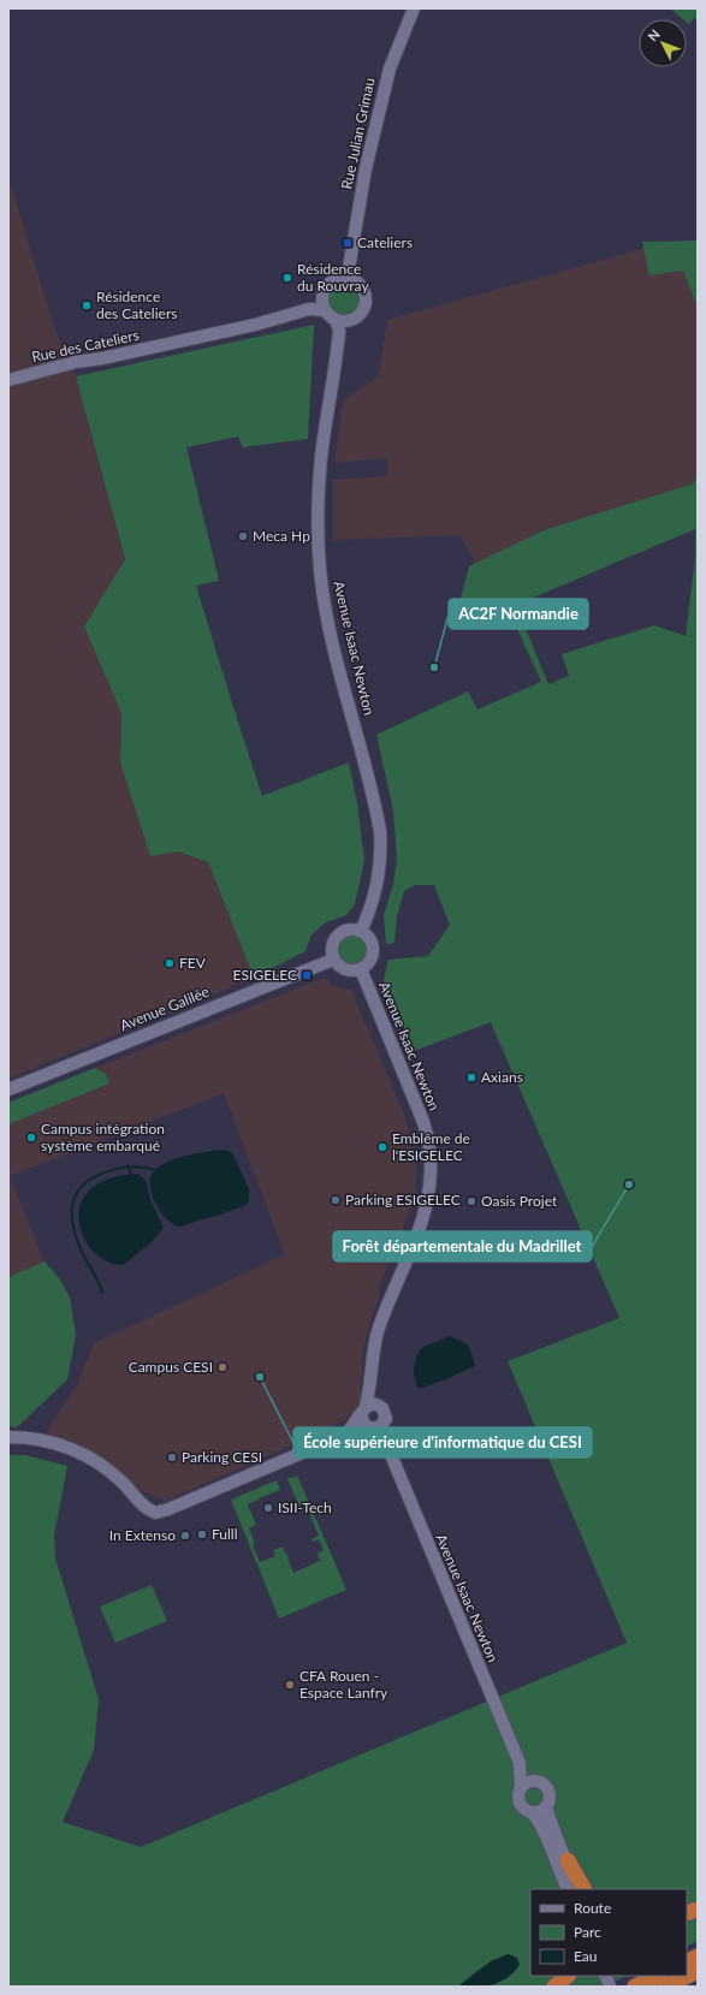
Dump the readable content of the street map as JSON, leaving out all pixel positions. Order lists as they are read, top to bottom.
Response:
{
  "streets": {
    "street": [
      "Rue Julian Grimau",
      "Rue des Cateliers",
      "Avenue Isaac Newton",
      "Avenue Galilée"
    ]
  },
  "crossings": [
    ["Rue Julian Grimau", "Rue des Cateliers"],
    ["Rue Julian Grimau", "Avenue Isaac Newton"],
    ["Rue des Cateliers", "Avenue Isaac Newton"],
    ["Avenue Isaac Newton", "Avenue Galilée"]
  ],
  "places": {
    "transit": ["Cateliers", "ESIGELEC"],
    "other": [
      "Résidence du Rouvray",
      "Résidence des Cateliers",
      "Meca Hp",
      "AC2F Normandie",
      "FEV",
      "Axians",
      "Campus intégration système embarqué",
      "Emblême de l'ESIGELEC",
      "Forêt départementale du Madrillet",
      "Parking ESIGELEC",
      "Oasis Projet",
      "Campus CESI",
      "École supérieure d'informatique du CESI",
      "Parking CESI",
      "ISII-Tech",
      "Fulll",
      "In Extenso",
      "CFA Rouen - Espace Lanfry"
    ]
  },
  "legend": ["Route", "Parc", "Eau"],
  "north": "top left"
}
